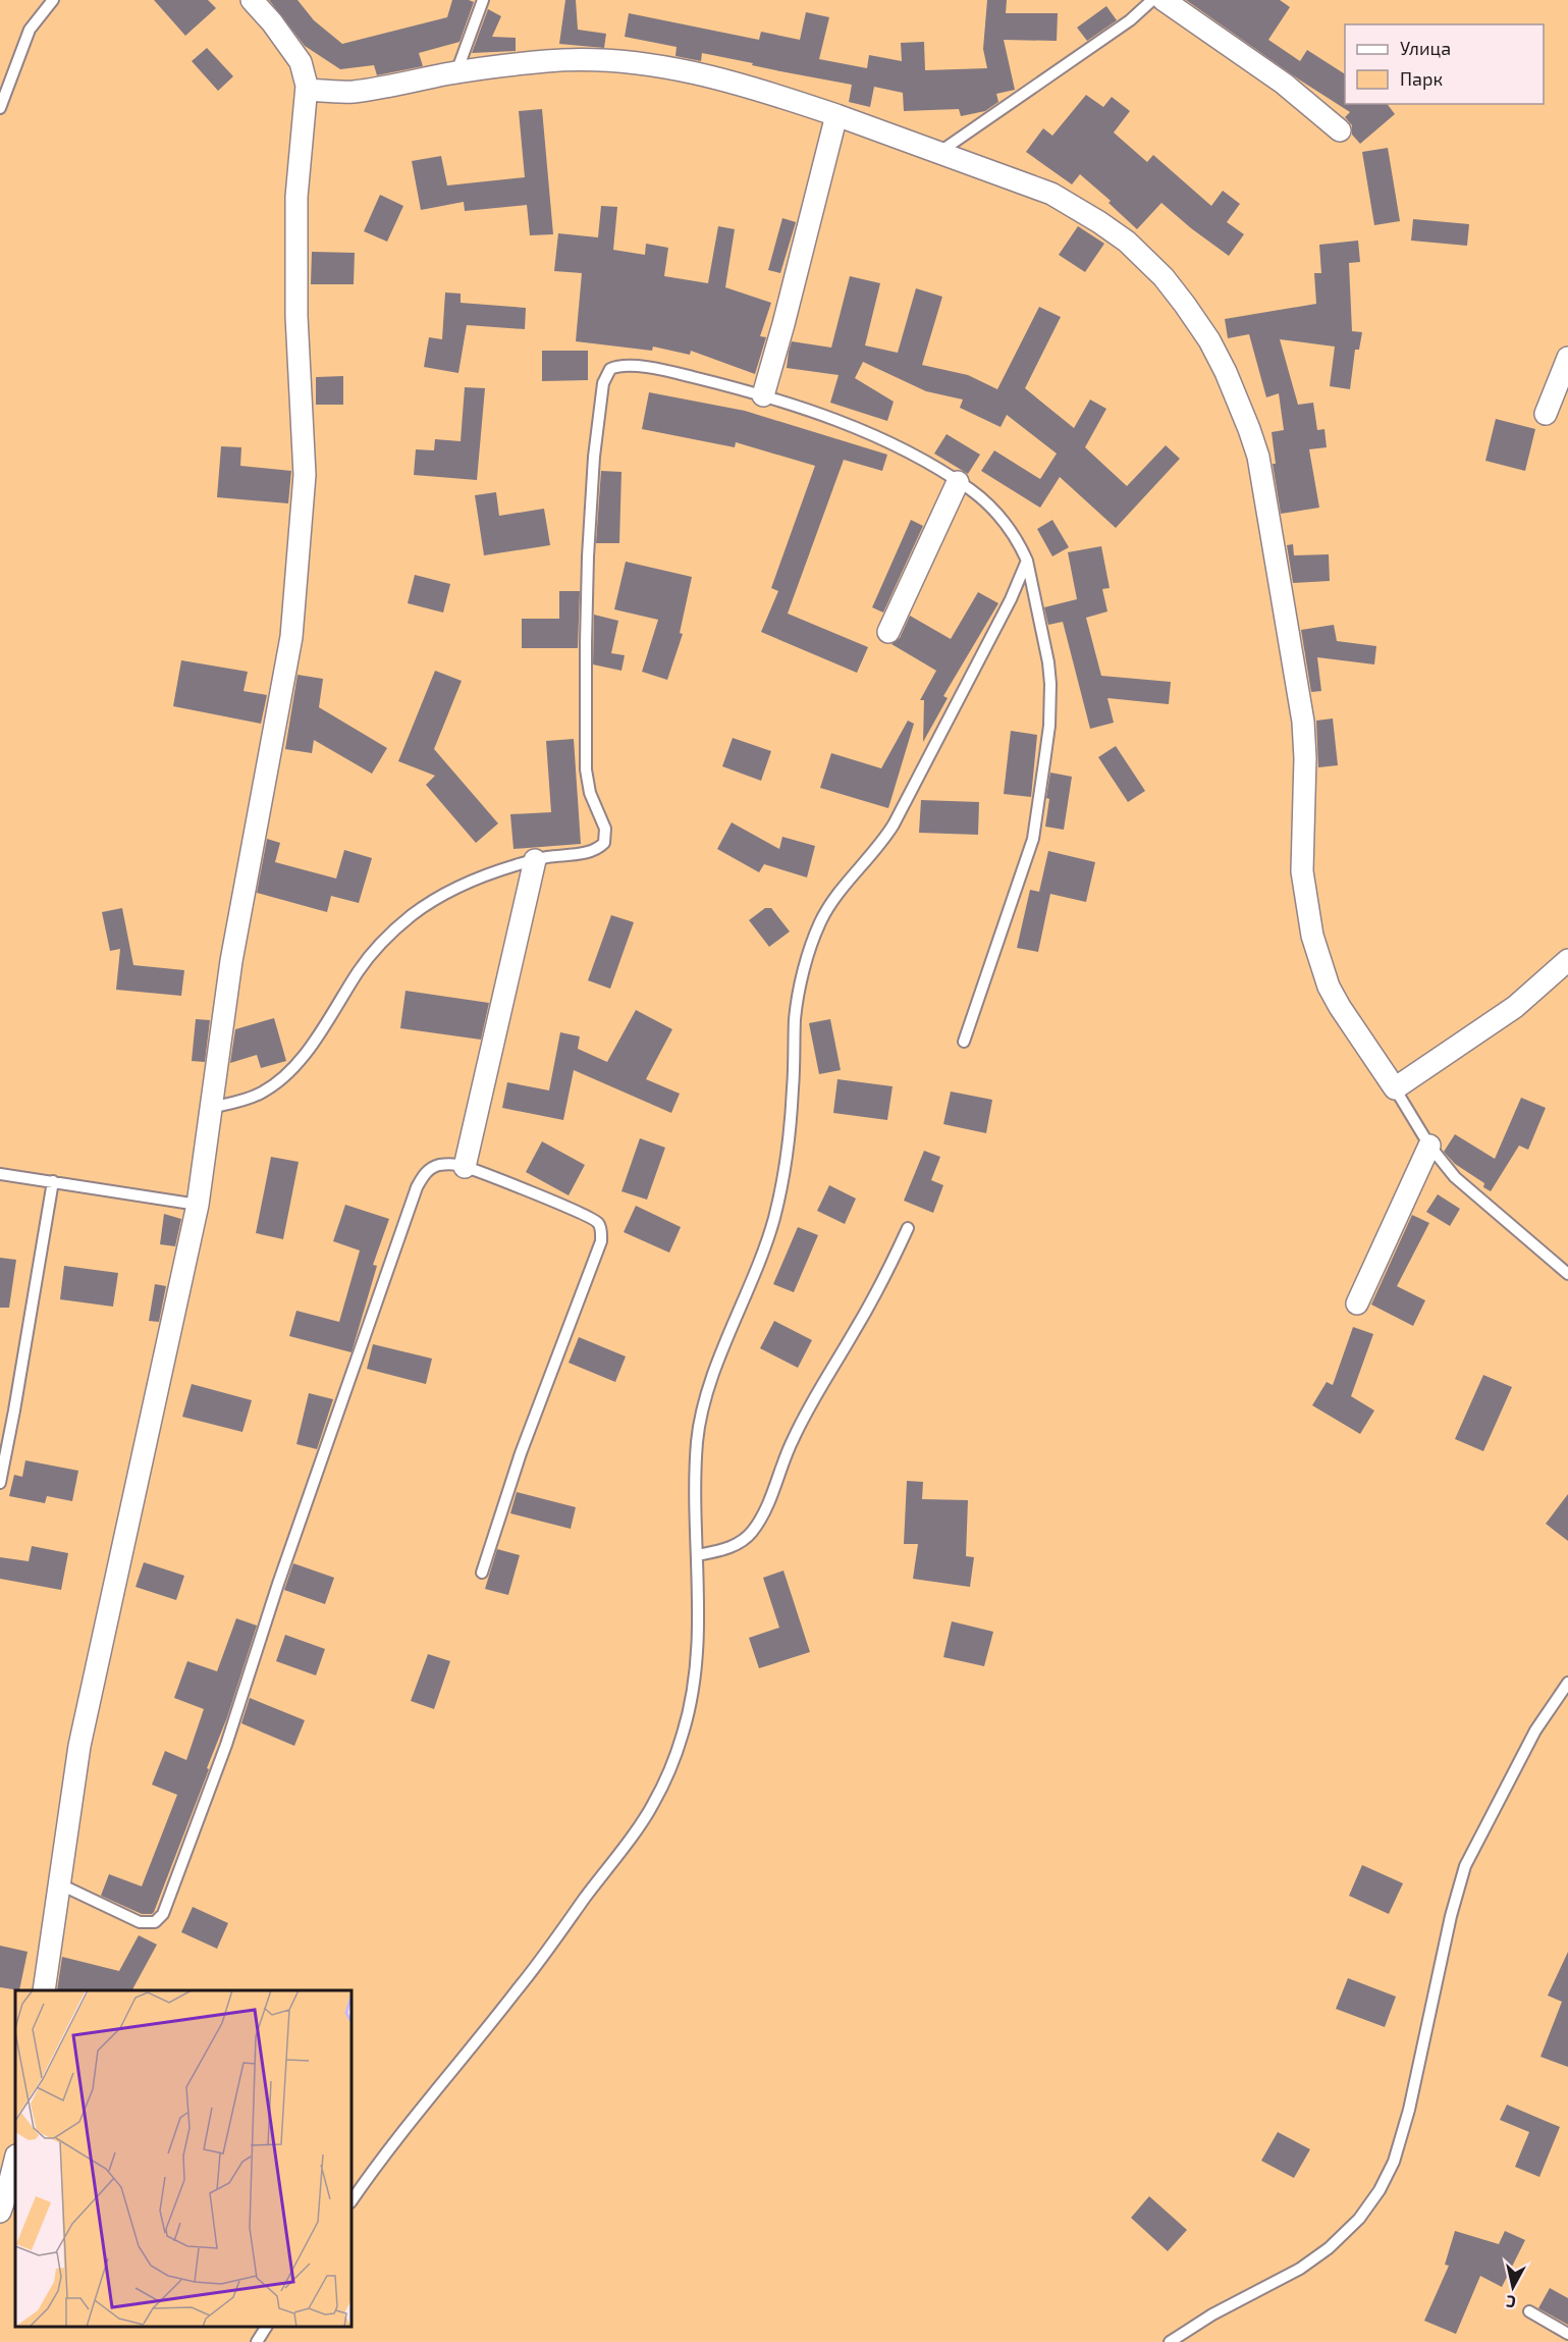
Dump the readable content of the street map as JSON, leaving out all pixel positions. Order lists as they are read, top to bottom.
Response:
{
  "legend": ["Улица", "Парк"],
  "north": "bottom"
}
